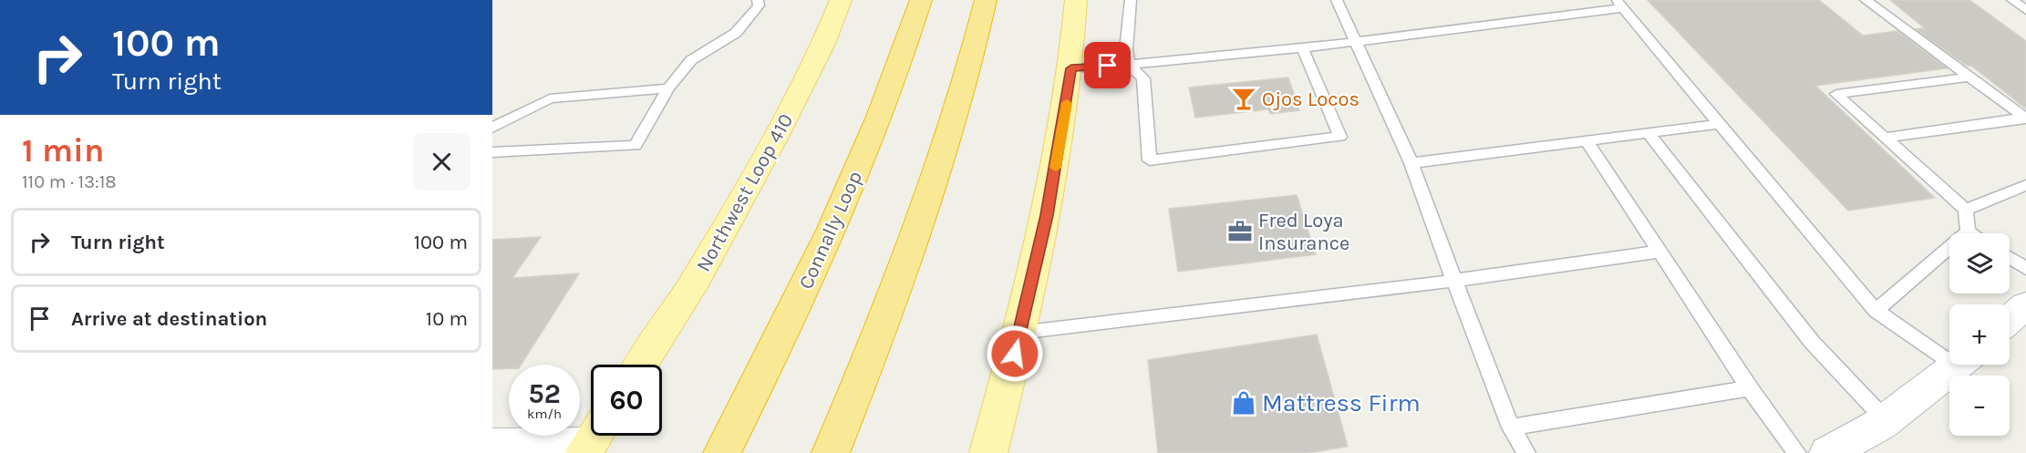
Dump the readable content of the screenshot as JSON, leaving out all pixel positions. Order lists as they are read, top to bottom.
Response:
{
  "streets": {
    "highway": ["Connally Loop"],
    "main road": ["Northwest Loop 410"]
  },
  "places": {
    "bar": ["Ojos Locos"],
    "office": ["Fred Loya Insurance"],
    "shop": ["Mattress Firm"]
  },
  "page": {
    "turn": ["100 m", "Turn right"],
    "heading": ["1 min", "110 m · 13:18"],
    "list": [
      {
        "name": "Turn right",
        "value": "100 m"
      },
      {
        "name": "Arrive at destination",
        "value": "10 m"
      }
    ],
    "map_buttons": ["+", "−"],
    "speed": "52 km/h",
    "limit": "60"
  }
}
